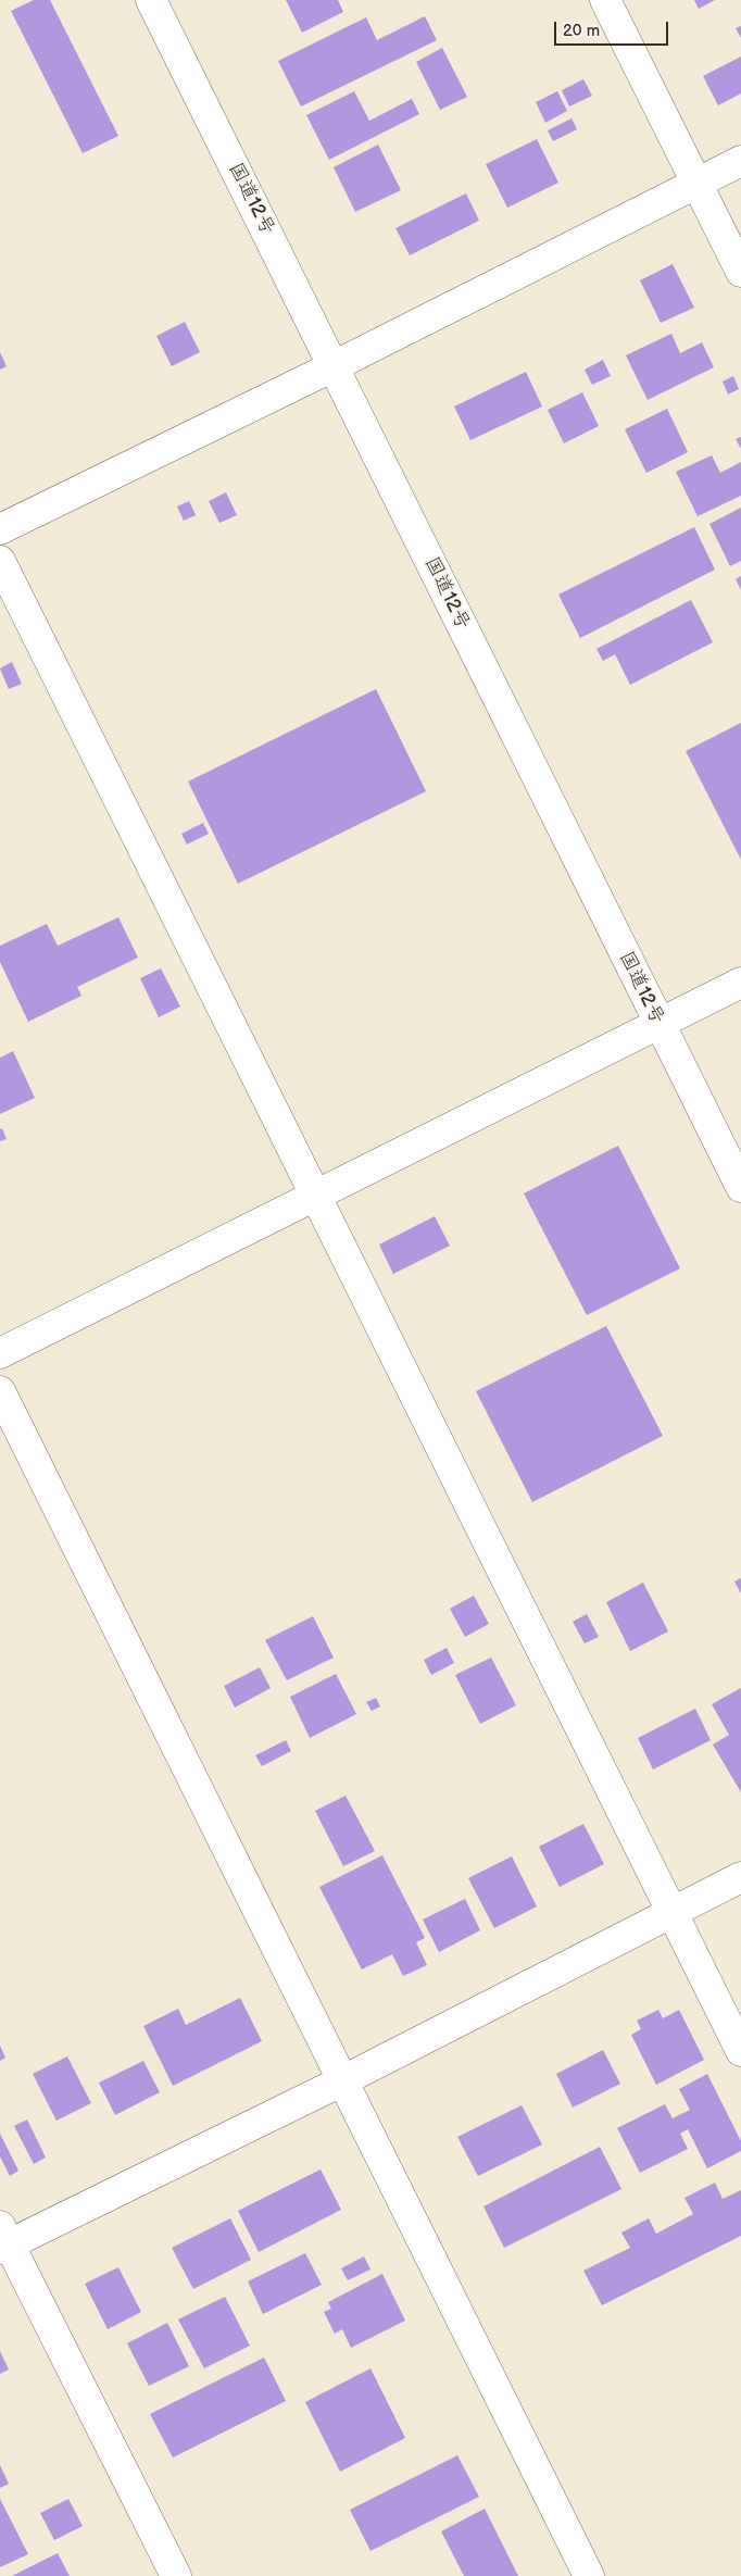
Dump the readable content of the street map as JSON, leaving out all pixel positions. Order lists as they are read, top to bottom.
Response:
{
  "streets": {
    "main road": ["国道12号"]
  },
  "scale_bar": "20 m"
}
